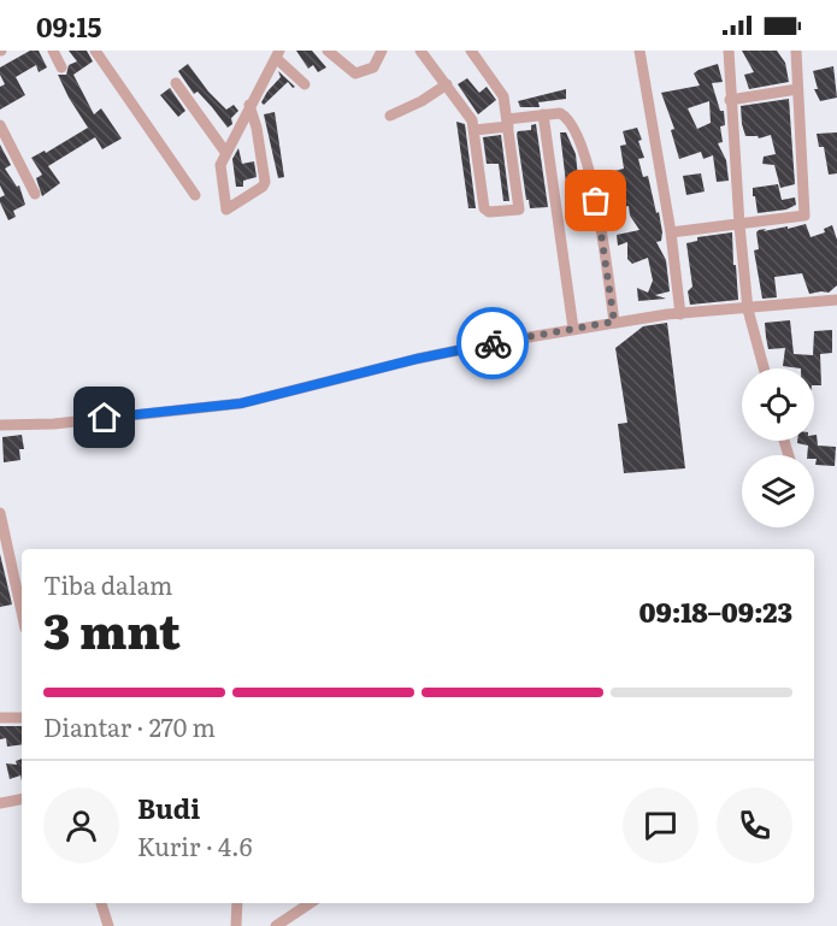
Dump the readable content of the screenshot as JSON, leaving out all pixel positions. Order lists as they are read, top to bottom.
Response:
{
  "page": {
    "status": "09:15",
    "heading": ["3 mnt", "Tiba dalam", "09:18–09:23"],
    "panel": ["Budi", "Kurir · 4.6"],
    "bar": "Diantar · 270 m"
  }
}
